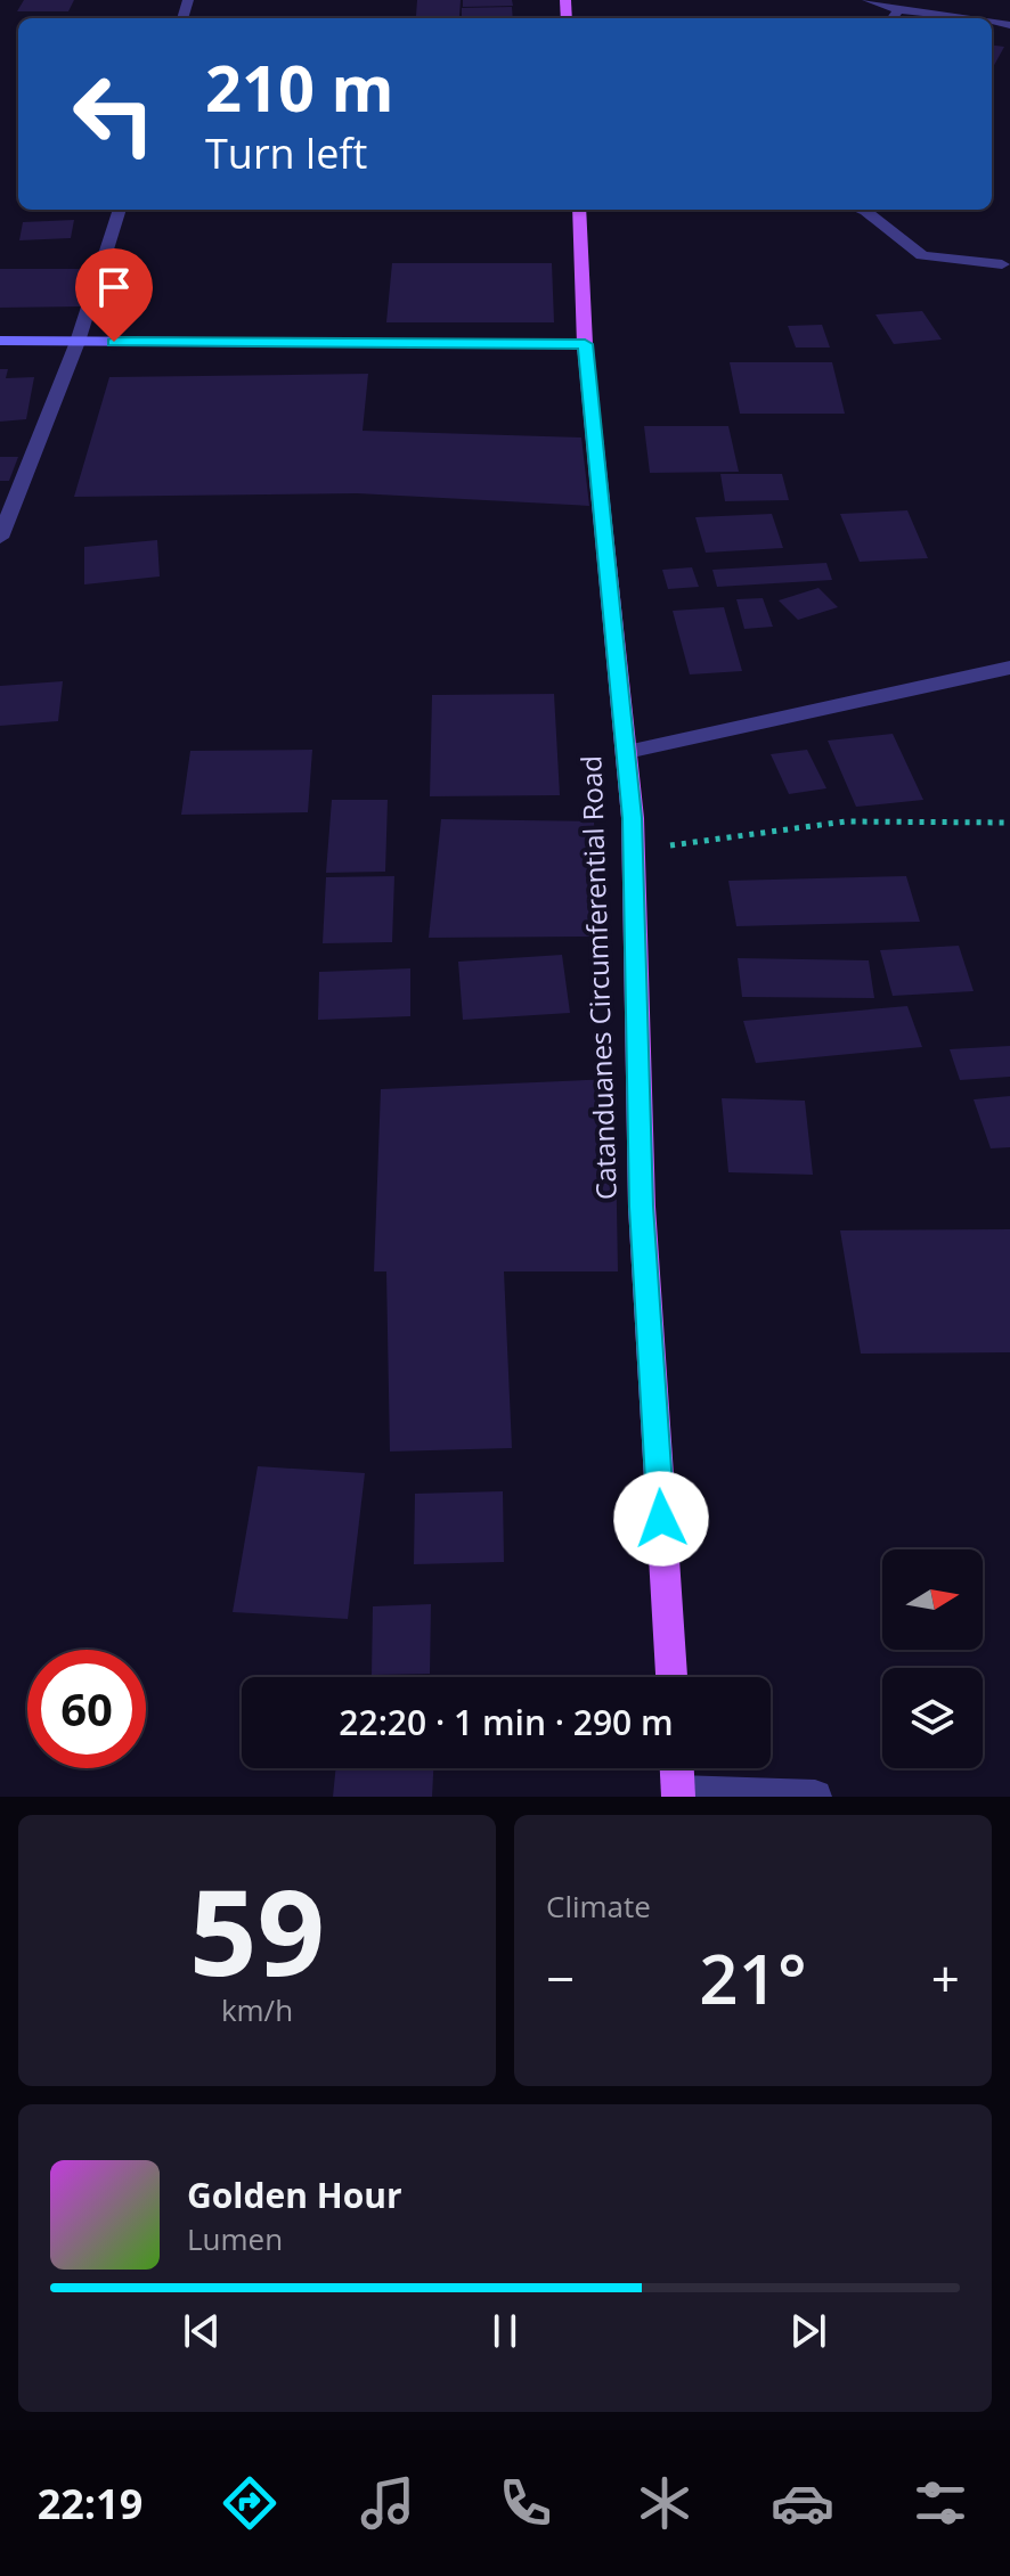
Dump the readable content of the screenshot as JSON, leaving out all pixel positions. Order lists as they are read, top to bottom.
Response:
{
  "streets": {
    "main road": ["Catanduanes Circumferential Road"]
  },
  "north": "right",
  "page": {
    "turn": ["210 m", "Turn left"],
    "limit": "60",
    "trip": "22:20 · 1 min · 290 m",
    "tile": [
      ["59", "km/h"],
      "Climate"
    ],
    "heat": ["−", "21°", "+"],
    "song": ["Golden Hour", "Lumen"],
    "tabs": "22:19"
  }
}
